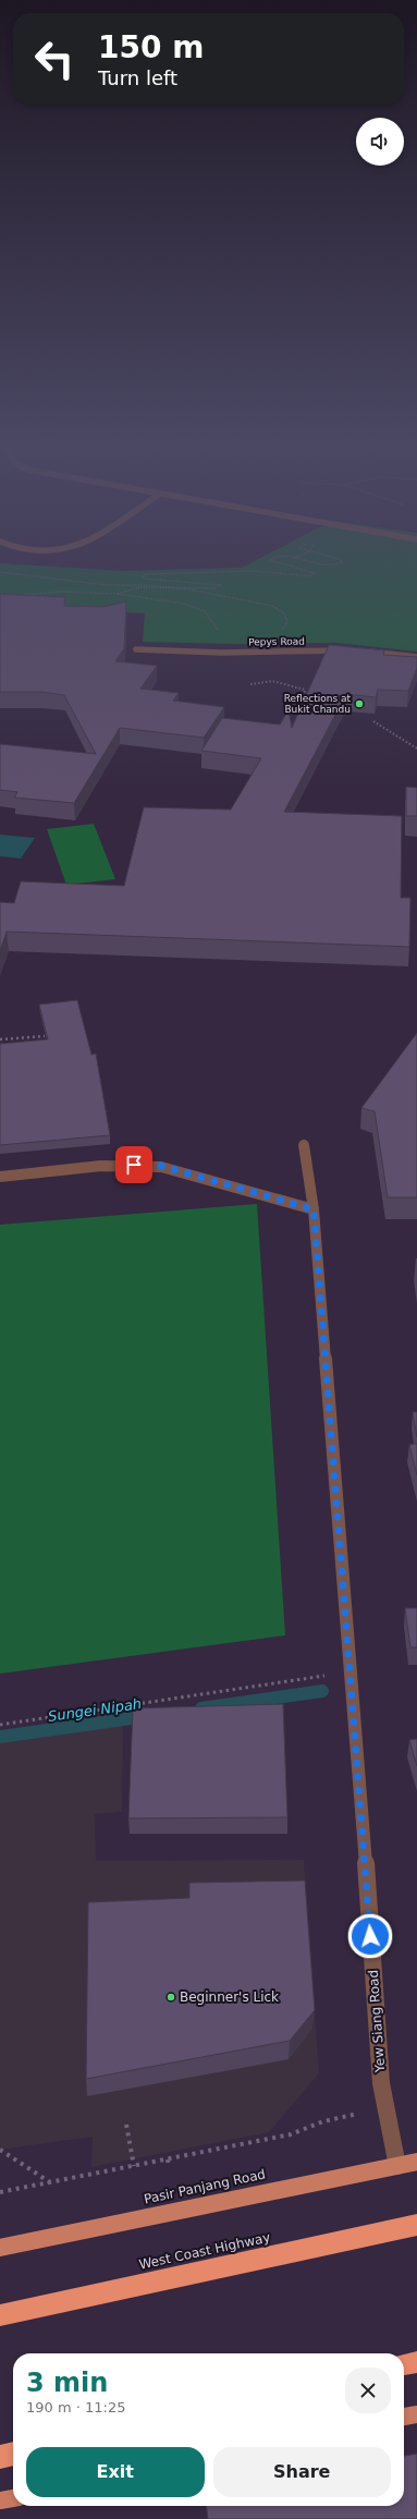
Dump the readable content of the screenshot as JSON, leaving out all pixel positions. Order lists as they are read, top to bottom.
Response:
{
  "streets": {
    "highway": ["West Coast Highway"],
    "main road": ["Pasir Panjang Road"],
    "street": ["Pepys Road", "Yew Siang Road"]
  },
  "crossings": [
    ["Yew Siang Road", "Pasir Panjang Road"]
  ],
  "water": ["Sungei Nipah"],
  "places": ["Reflections at Bukit Chandu", "Beginner's Lick"],
  "page": {
    "turn": ["150 m", "Turn left"],
    "heading": ["3 min", "190 m · 11:25"],
    "buttons": ["Exit", "Share"]
  }
}
